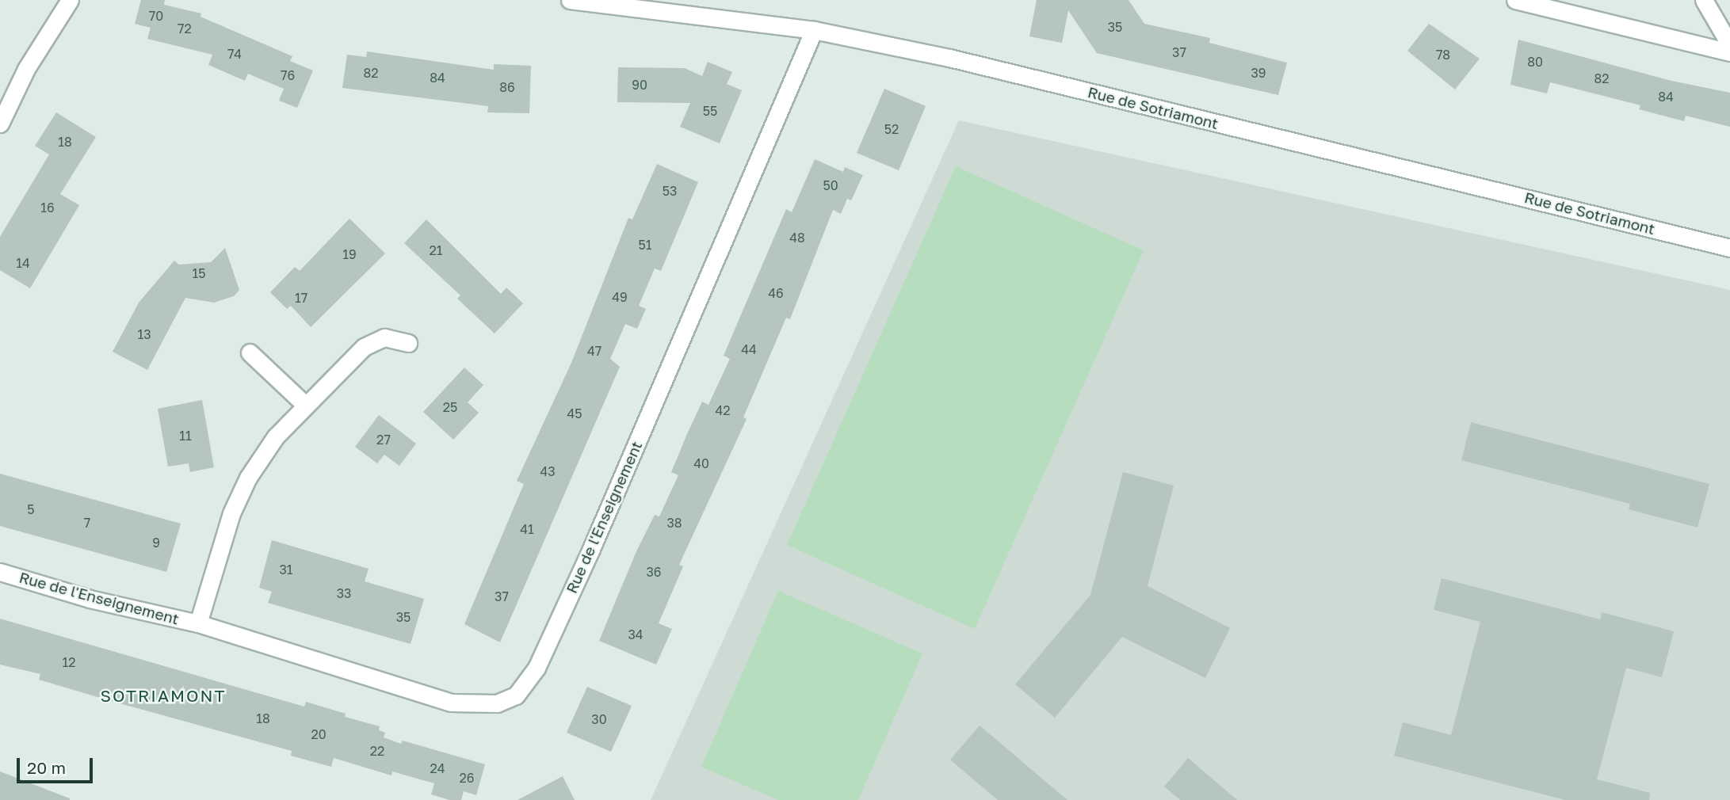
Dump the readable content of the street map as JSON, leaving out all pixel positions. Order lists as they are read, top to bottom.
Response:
{
  "streets": {
    "street": ["Rue de Sotriamont", "Rue de l'Enseignement"]
  },
  "crossings": [
    ["Rue de Sotriamont", "Rue de l'Enseignement"]
  ],
  "districts": ["SOTRIAMONT"],
  "house_numbers": [
    "70",
    "35",
    "72",
    "37",
    "74",
    "78",
    "80",
    "82",
    "39",
    "76",
    "84",
    "82",
    "90",
    "86",
    "84",
    "55",
    "52",
    "18",
    "50",
    "53",
    "16",
    "48",
    "51",
    "21",
    "19",
    "14",
    "15",
    "46",
    "49",
    "17",
    "13",
    "44",
    "47",
    "25",
    "42",
    "45",
    "11",
    "27",
    "40",
    "43",
    "5",
    "7",
    "38",
    "41",
    "9",
    "31",
    "36",
    "33",
    "37",
    "35",
    "34",
    "12",
    "18",
    "30",
    "20",
    "22",
    "24",
    "26"
  ],
  "scale_bar": "20 m"
}
